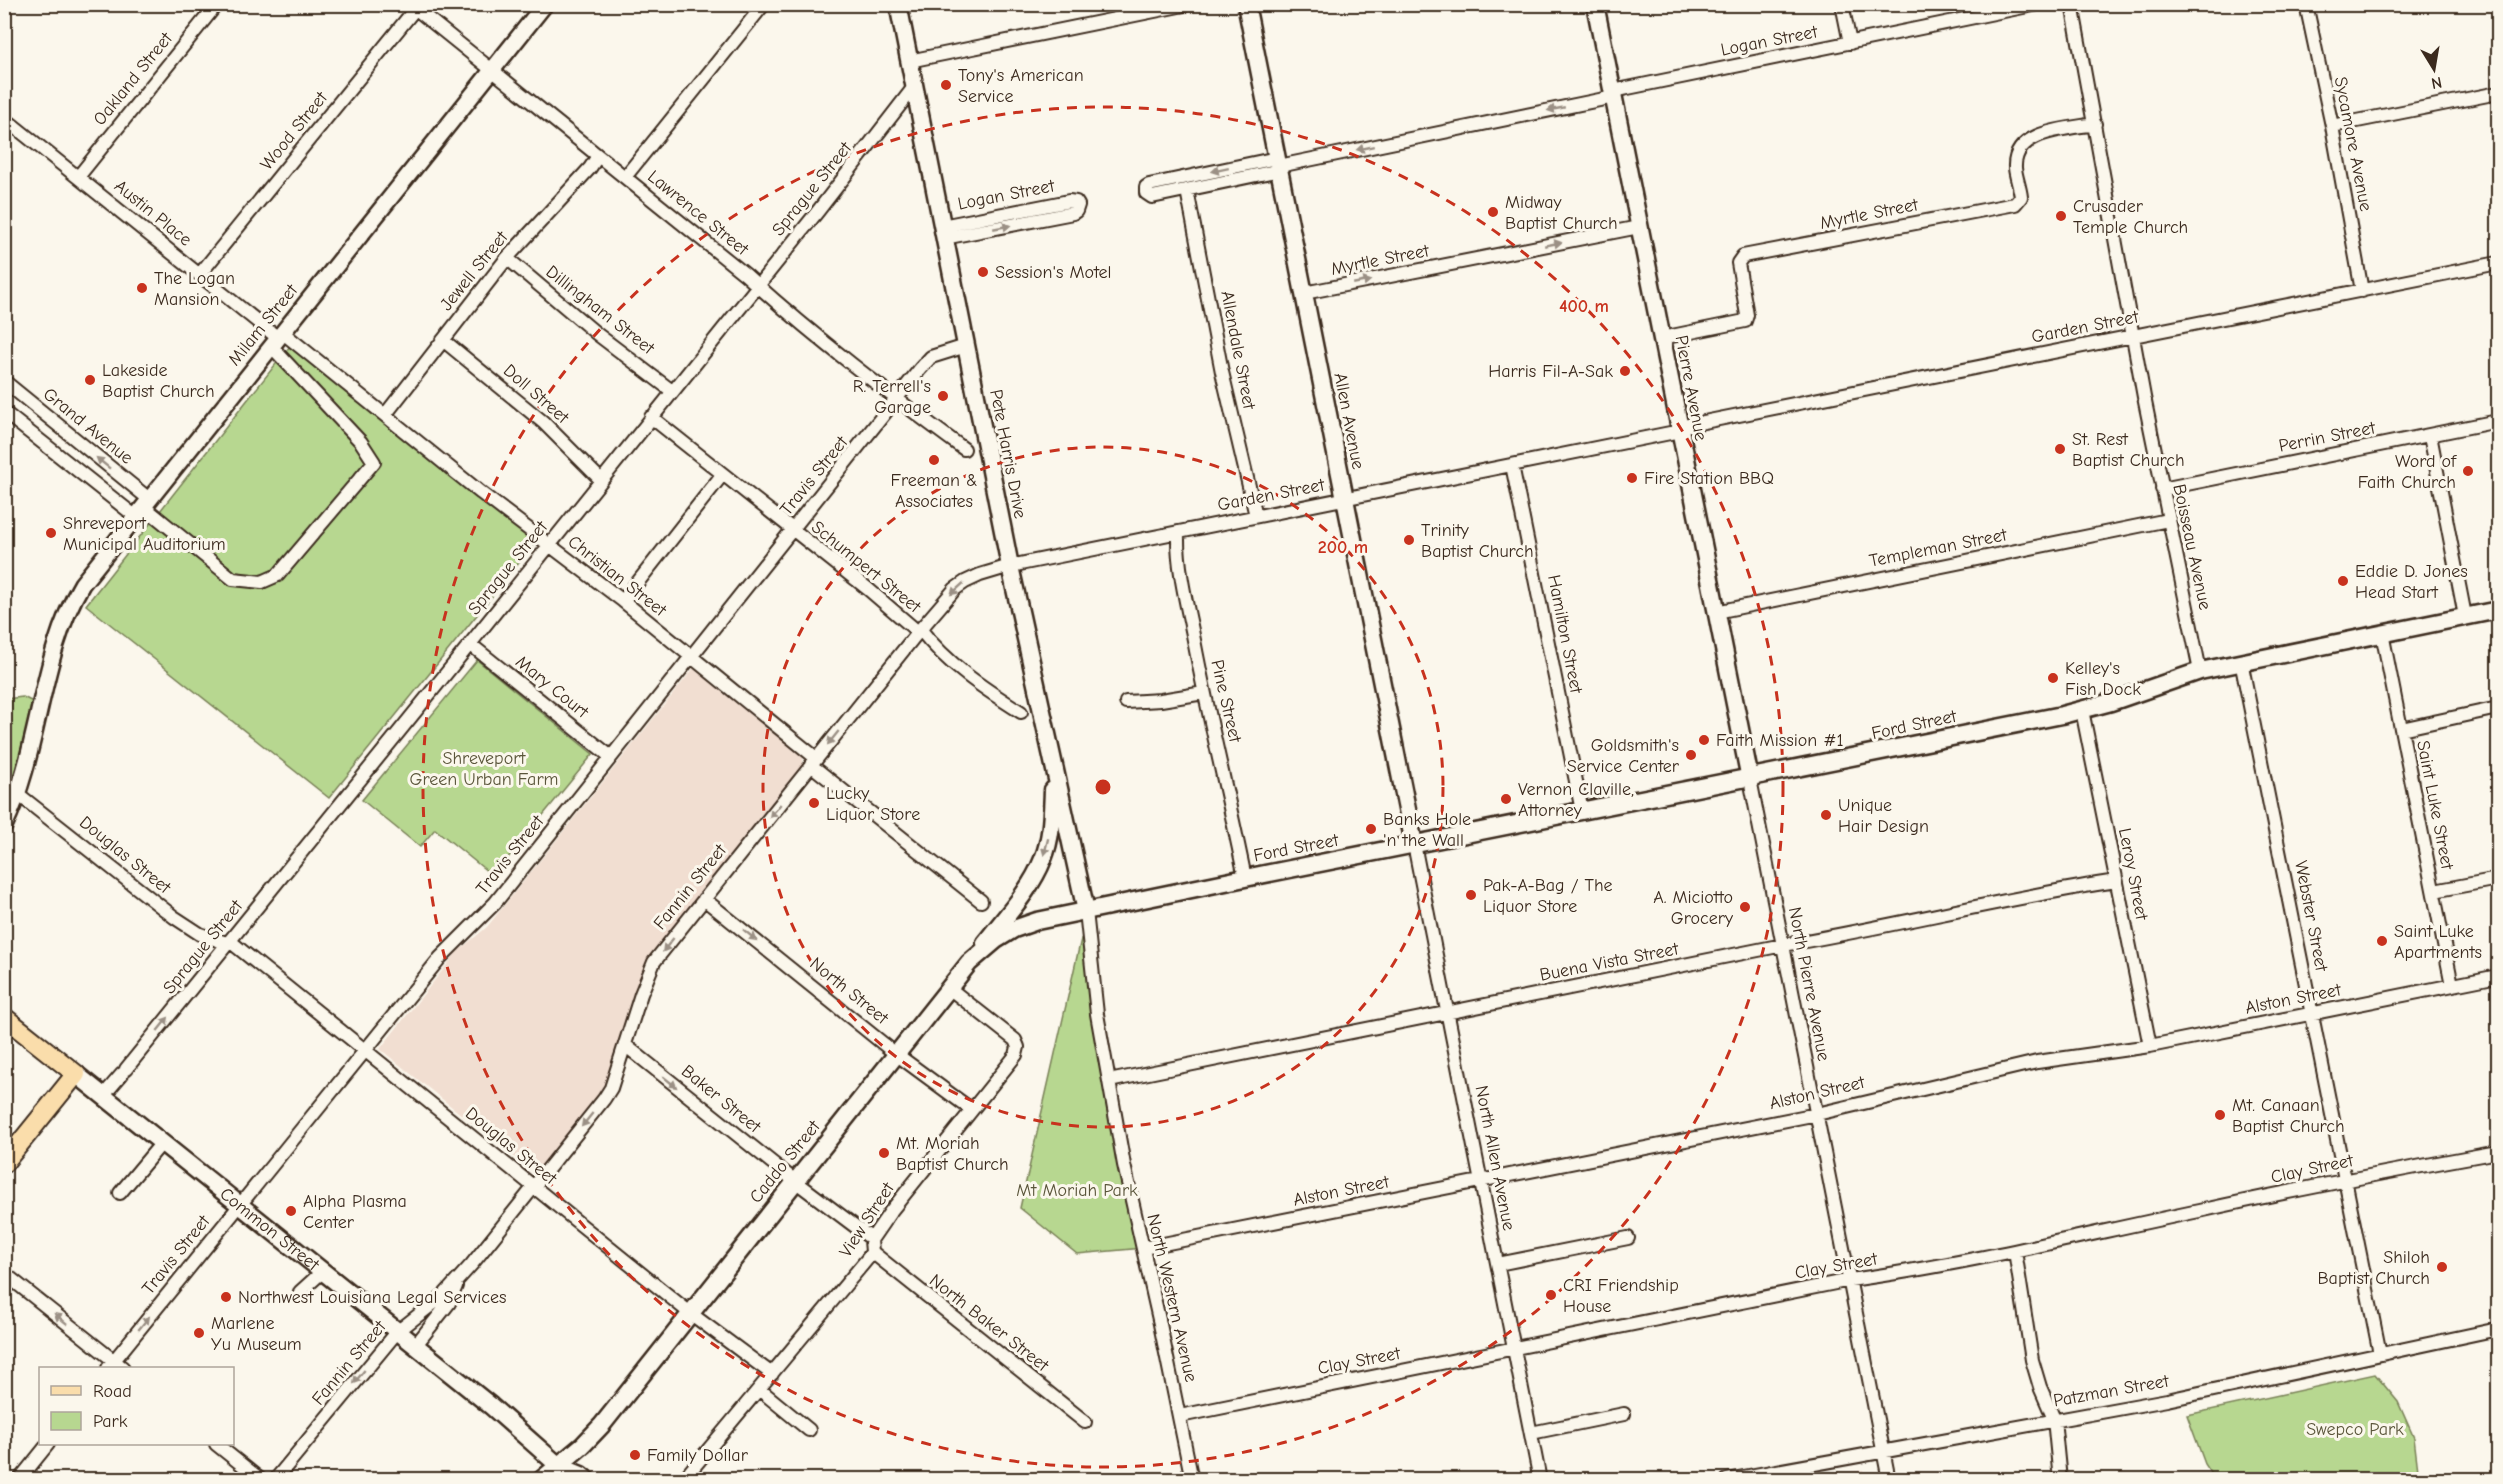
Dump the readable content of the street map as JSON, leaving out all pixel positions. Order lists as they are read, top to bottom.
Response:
{
  "streets": {
    "main road": [
      "Pierre Avenue",
      "Allen Avenue",
      "Pete Harris Drive",
      "Ford Street",
      "Caddo Street",
      "Common Street"
    ],
    "street": [
      "Logan Street",
      "Oakland Street",
      "Wood Street",
      "Sycamore Avenue",
      "Sprague Street",
      "Austin Place",
      "Lawrence Street",
      "Myrtle Street",
      "Jewell Street",
      "Dillingham Street",
      "Milam Street",
      "Garden Street",
      "Allendale Street",
      "Doll Street",
      "Grand Avenue",
      "Perrin Street",
      "Travis Street",
      "Boisseau Avenue",
      "Templeman Street",
      "Schumpert Street",
      "Christian Street",
      "Hamilton Street",
      "Mary Court",
      "Pine Street",
      "Saint Luke Street",
      "Douglas Street",
      "Leroy Street",
      "Fannin Street",
      "Webster Street",
      "Buena Vista Street",
      "North Pierre Avenue",
      "North Street",
      "Alston Street",
      "Baker Street",
      "North Allen Avenue",
      "Clay Street",
      "View Street",
      "North Western Avenue",
      "North Baker Street",
      "Patzman Street"
    ]
  },
  "crossings": [
    ["Logan Street", "Allendale Street"],
    ["Logan Street", "Pierre Avenue"],
    ["Logan Street", "Allen Avenue"],
    ["Logan Street", "Pete Harris Drive"],
    ["Oakland Street", "Austin Place"],
    ["Wood Street", "Austin Place"],
    ["Wood Street", "Lawrence Street"],
    ["Sycamore Avenue", "Garden Street"],
    ["Sprague Street", "Lawrence Street"],
    ["Sprague Street", "Dillingham Street"],
    ["Sprague Street", "Doll Street"],
    ["Sprague Street", "Pete Harris Drive"],
    ["Sprague Street", "Schumpert Street"],
    ["Sprague Street", "Christian Street"],
    ["Sprague Street", "Mary Court"],
    ["Sprague Street", "Douglas Street"],
    ["Sprague Street", "Common Street"],
    ["Austin Place", "Milam Street"],
    ["Austin Place", "Christian Street"],
    ["Lawrence Street", "Jewell Street"],
    ["Lawrence Street", "Milam Street"],
    ["Lawrence Street", "Travis Street"],
    ["Myrtle Street", "Pierre Avenue"],
    ["Myrtle Street", "Allen Avenue"],
    ["Myrtle Street", "Boisseau Avenue"],
    ["Jewell Street", "Dillingham Street"],
    ["Jewell Street", "Doll Street"],
    ["Jewell Street", "Christian Street"],
    ["Milam Street", "Grand Avenue"],
    ["Milam Street", "Christian Street"],
    ["Milam Street", "Douglas Street"],
    ["Garden Street", "Allendale Street"],
    ["Garden Street", "Pierre Avenue"],
    ["Garden Street", "Allen Avenue"],
    ["Garden Street", "Pete Harris Drive"],
    ["Garden Street", "Boisseau Avenue"],
    ["Garden Street", "Hamilton Street"],
    ["Garden Street", "Pine Street"],
    ["Garden Street", "Fannin Street"],
    ["Pierre Avenue", "Templeman Street"],
    ["Pierre Avenue", "Ford Street"],
    ["Pierre Avenue", "North Pierre Avenue"],
    ["Allen Avenue", "Ford Street"],
    ["Allen Avenue", "North Allen Avenue"],
    ["Perrin Street", "Boisseau Avenue"],
    ["Pete Harris Drive", "Travis Street"],
    ["Pete Harris Drive", "Ford Street"],
    ["Pete Harris Drive", "Fannin Street"],
    ["Pete Harris Drive", "Caddo Street"],
    ["Pete Harris Drive", "North Western Avenue"],
    ["Travis Street", "Schumpert Street"],
    ["Travis Street", "Christian Street"],
    ["Travis Street", "Mary Court"],
    ["Travis Street", "Douglas Street"],
    ["Travis Street", "Common Street"],
    ["Boisseau Avenue", "Templeman Street"],
    ["Boisseau Avenue", "Ford Street"],
    ["Schumpert Street", "Fannin Street"],
    ["Christian Street", "Fannin Street"],
    ["Hamilton Street", "Ford Street"],
    ["Pine Street", "Ford Street"],
    ["Ford Street", "Saint Luke Street"],
    ["Ford Street", "Leroy Street"],
    ["Ford Street", "Webster Street"],
    ["Ford Street", "North Pierre Avenue"],
    ["Ford Street", "North Allen Avenue"],
    ["Ford Street", "Caddo Street"],
    ["Ford Street", "North Western Avenue"],
    ["Saint Luke Street", "Alston Street"],
    ["Douglas Street", "Fannin Street"],
    ["Douglas Street", "Caddo Street"],
    ["Douglas Street", "View Street"],
    ["Leroy Street", "Buena Vista Street"],
    ["Leroy Street", "Alston Street"],
    ["Fannin Street", "North Street"],
    ["Fannin Street", "Baker Street"],
    ["Fannin Street", "Common Street"],
    ["Webster Street", "Alston Street"],
    ["Webster Street", "Clay Street"],
    ["Webster Street", "Patzman Street"],
    ["Buena Vista Street", "North Pierre Avenue"],
    ["Buena Vista Street", "North Allen Avenue"],
    ["Buena Vista Street", "North Western Avenue"],
    ["North Pierre Avenue", "Alston Street"],
    ["North Pierre Avenue", "Clay Street"],
    ["North Pierre Avenue", "Patzman Street"],
    ["North Street", "Caddo Street"],
    ["North Street", "View Street"],
    ["Alston Street", "North Allen Avenue"],
    ["Alston Street", "North Western Avenue"],
    ["Baker Street", "Caddo Street"],
    ["Baker Street", "View Street"],
    ["North Allen Avenue", "Clay Street"],
    ["Caddo Street", "View Street"],
    ["Caddo Street", "Common Street"],
    ["Caddo Street", "North Western Avenue"],
    ["Clay Street", "North Western Avenue"],
    ["View Street", "North Baker Street"]
  ],
  "one_way": [
    "Myrtle Street",
    "Fannin Street",
    "North Street",
    "Baker Street"
  ],
  "parks": ["Shreveport Green Urban Farm", "Mt Moriah Park", "Swepco Park"],
  "places": [
    "Tony's American Service",
    "Midway Baptist Church",
    "Crusader Temple Church",
    "Session's Motel",
    "The Logan Mansion",
    "Harris Fil-A-Sak",
    "Lakeside Baptist Church",
    "R. Terrell's Garage",
    "St. Rest Baptist Church",
    "Freeman & Associates",
    "Word of Faith Church",
    "Fire Station BBQ",
    "Shreveport Municipal Auditorium",
    "Trinity Baptist Church",
    "Eddie D. Jones Head Start",
    "Kelley's Fish Dock",
    "Faith Mission #1",
    "Goldsmith's Service Center",
    "Vernon Claville, Attorney",
    "Lucky Liquor Store",
    "Unique Hair Design",
    "Banks Hole 'n the Wall",
    "Pak-A-Bag / The Liquor Store",
    "A. Miciotto Grocery",
    "Saint Luke Apartments",
    "Mt. Canaan Baptist Church",
    "Mt. Moriah Baptist Church",
    "Alpha Plasma Center",
    "Shiloh Baptist Church",
    "CRI Friendship House",
    "Northwest Louisiana Legal Services",
    "Marlene Yu Museum",
    "Family Dollar"
  ],
  "legend": ["Road", "Park"],
  "north": "bottom",
  "rings": ["400 m", "200 m"]
}
